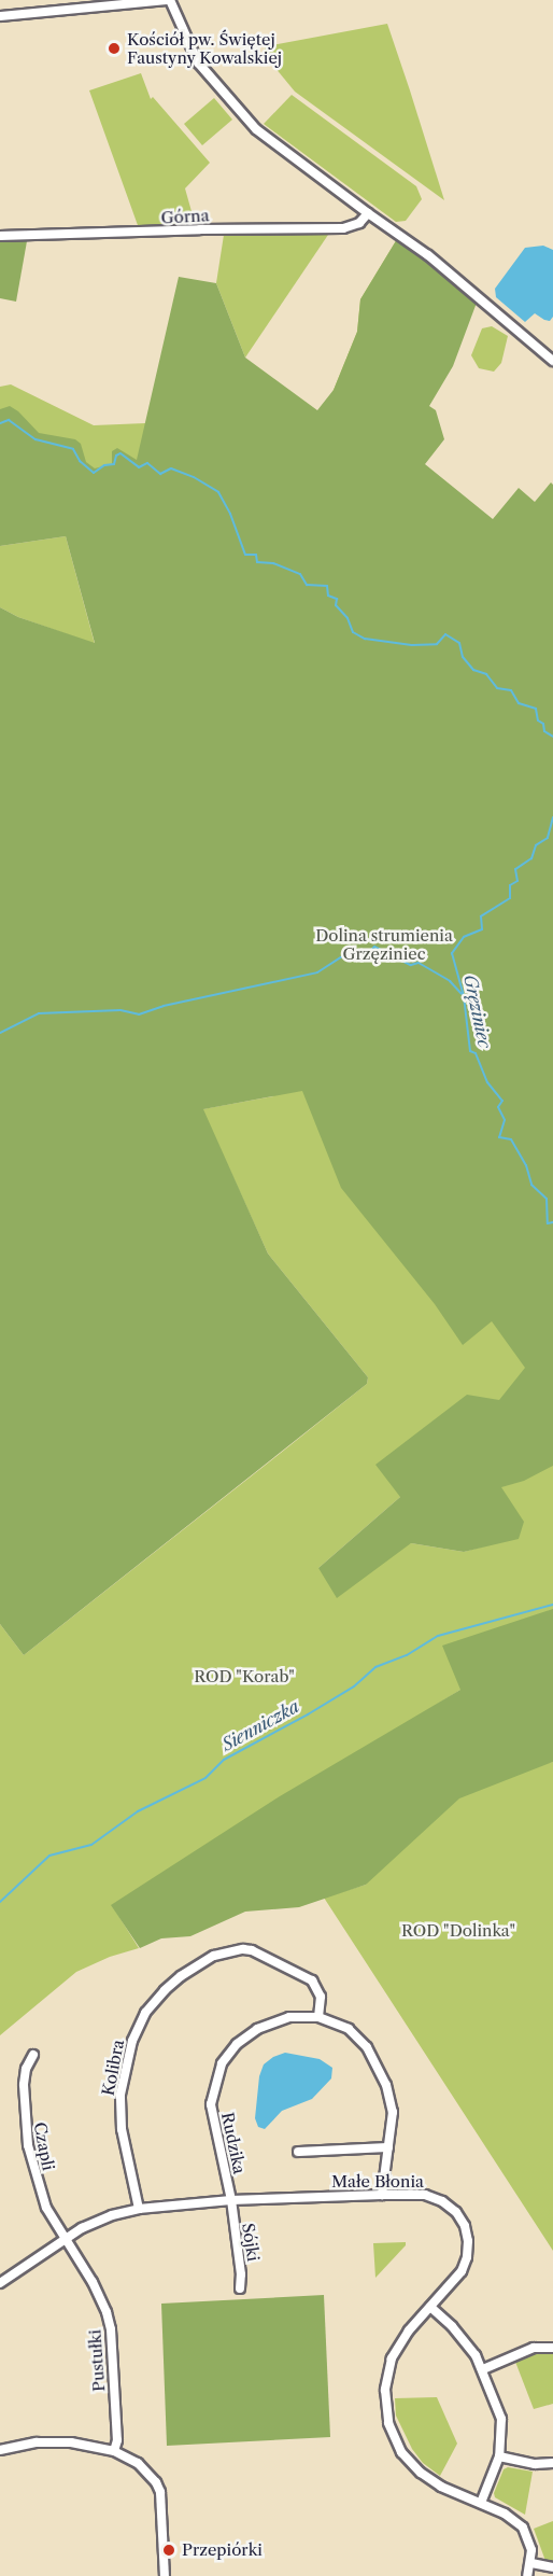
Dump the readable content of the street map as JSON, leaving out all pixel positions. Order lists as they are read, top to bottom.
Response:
{
  "streets": {
    "street": [
      "Górna",
      "Kolibra",
      "Rudzika",
      "Czapli",
      "Małe Błonia",
      "Sójki",
      "Pustułki"
    ]
  },
  "crossings": [
    ["Kolibra", "Rudzika"],
    ["Kolibra", "Małe Błonia"],
    ["Kolibra", "Sójki"],
    ["Rudzika", "Małe Błonia"],
    ["Rudzika", "Sójki"],
    ["Czapli", "Małe Błonia"],
    ["Czapli", "Pustułki"],
    ["Małe Błonia", "Sójki"],
    ["Małe Błonia", "Pustułki"]
  ],
  "water": ["Gręziniec", "Sienniczka"],
  "parks": ["Dolina strumienia Grzęziniec", "ROD \"Korab\"", "ROD \"Dolinka\""],
  "places": ["Kościół pw. Świętej Faustyny Kowalskiej", "Przepiórki"]
}
